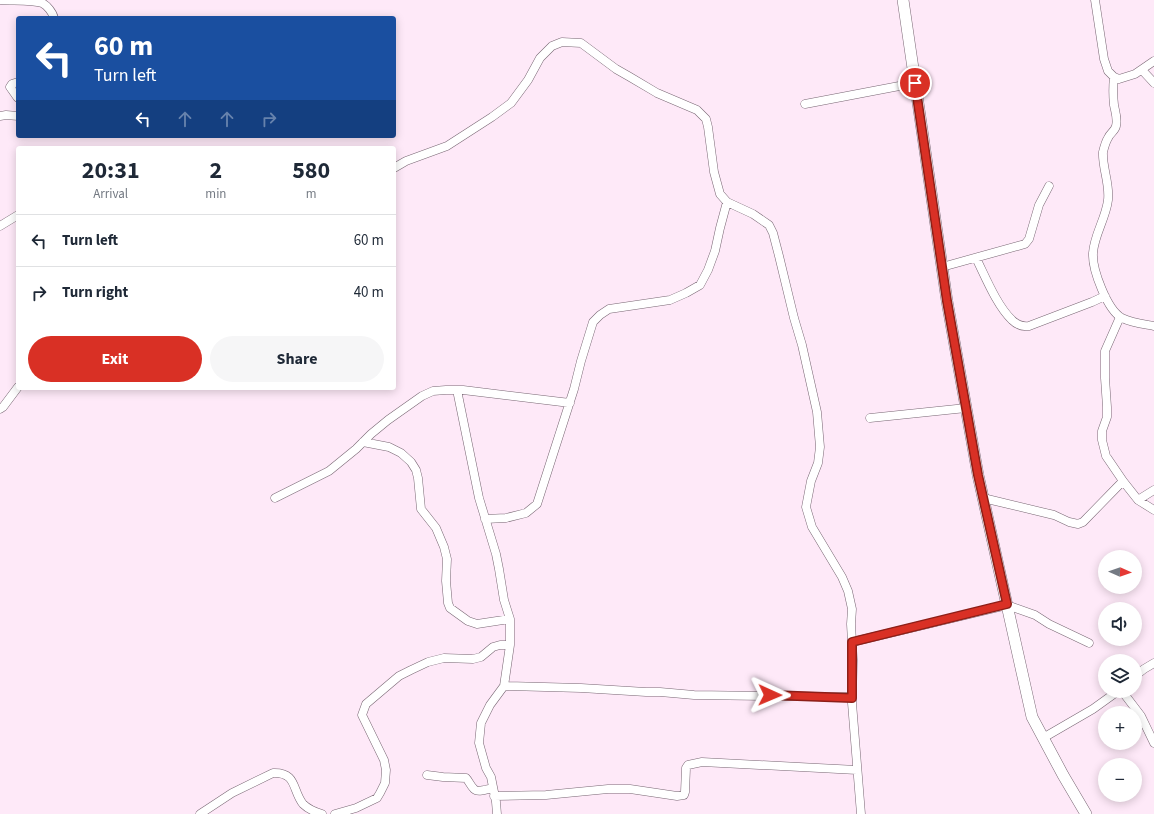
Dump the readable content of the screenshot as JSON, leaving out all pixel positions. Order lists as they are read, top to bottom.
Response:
{
  "north": "right",
  "page": {
    "turn": ["60 m", "Turn left"],
    "eta": [
      "20:31",
      "Arrival",
      "2",
      "min",
      "580",
      "m"
    ],
    "list": [
      {
        "name": "Turn left",
        "value": "60 m"
      },
      {
        "name": "Turn right",
        "value": "40 m"
      }
    ],
    "buttons": ["Exit", "Share"],
    "map_buttons": ["+", "−"]
  }
}
